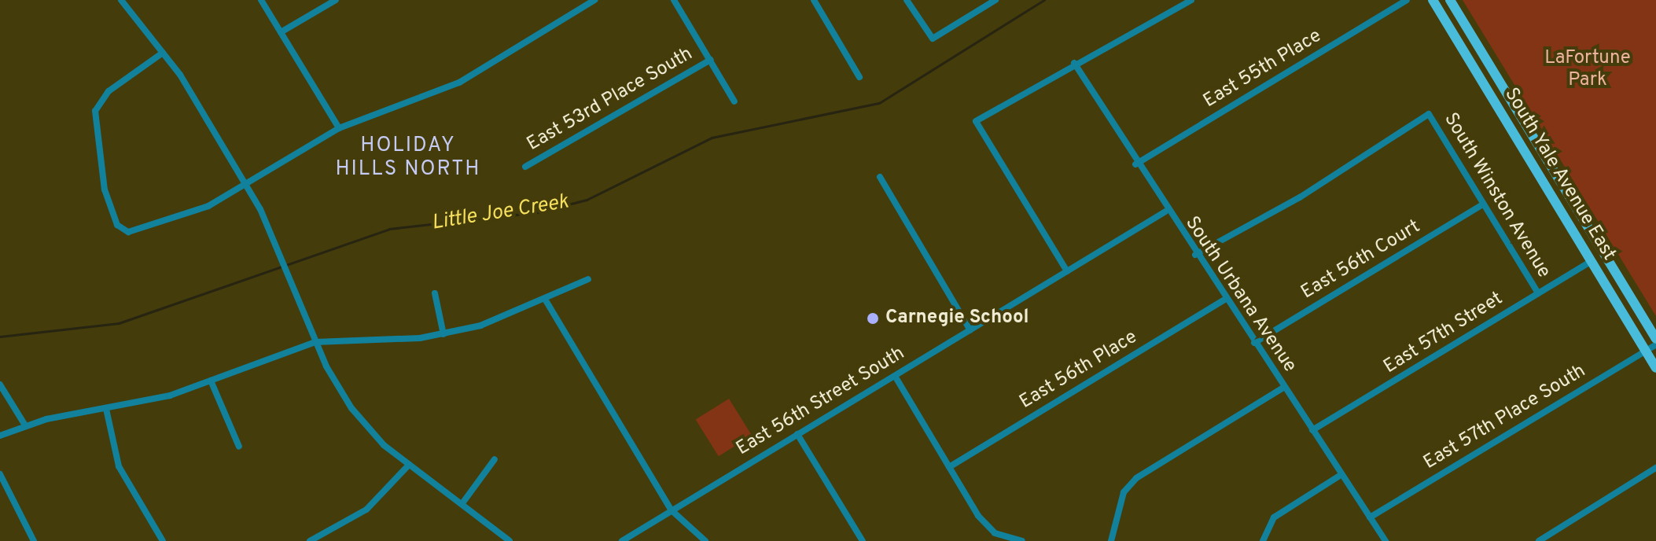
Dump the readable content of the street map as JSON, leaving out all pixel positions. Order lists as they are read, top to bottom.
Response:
{
  "streets": {
    "main road": ["South Yale Avenue East"],
    "street": [
      "East 55th Place",
      "East 53rd Place South",
      "South Winston Avenue",
      "East 56th Court",
      "South Urbana Avenue",
      "East 57th Street",
      "East 56th Place",
      "East 56th Street South",
      "East 57th Place South"
    ]
  },
  "crossings": [
    ["East 55th Place", "South Urbana Avenue"],
    ["South Yale Avenue East", "East 57th Street"],
    ["South Yale Avenue East", "East 57th Place South"],
    ["South Winston Avenue", "East 56th Court"],
    ["South Winston Avenue", "South Urbana Avenue"],
    ["South Winston Avenue", "East 57th Street"],
    ["East 56th Court", "South Urbana Avenue"],
    ["South Urbana Avenue", "East 57th Street"],
    ["South Urbana Avenue", "East 56th Place"],
    ["South Urbana Avenue", "East 56th Street South"],
    ["South Urbana Avenue", "East 57th Place South"]
  ],
  "districts": ["HOLIDAY HILLS NORTH"],
  "water": ["Little Joe Creek"],
  "parks": ["LaFortune Park"],
  "places": ["Carnegie School"]
}
